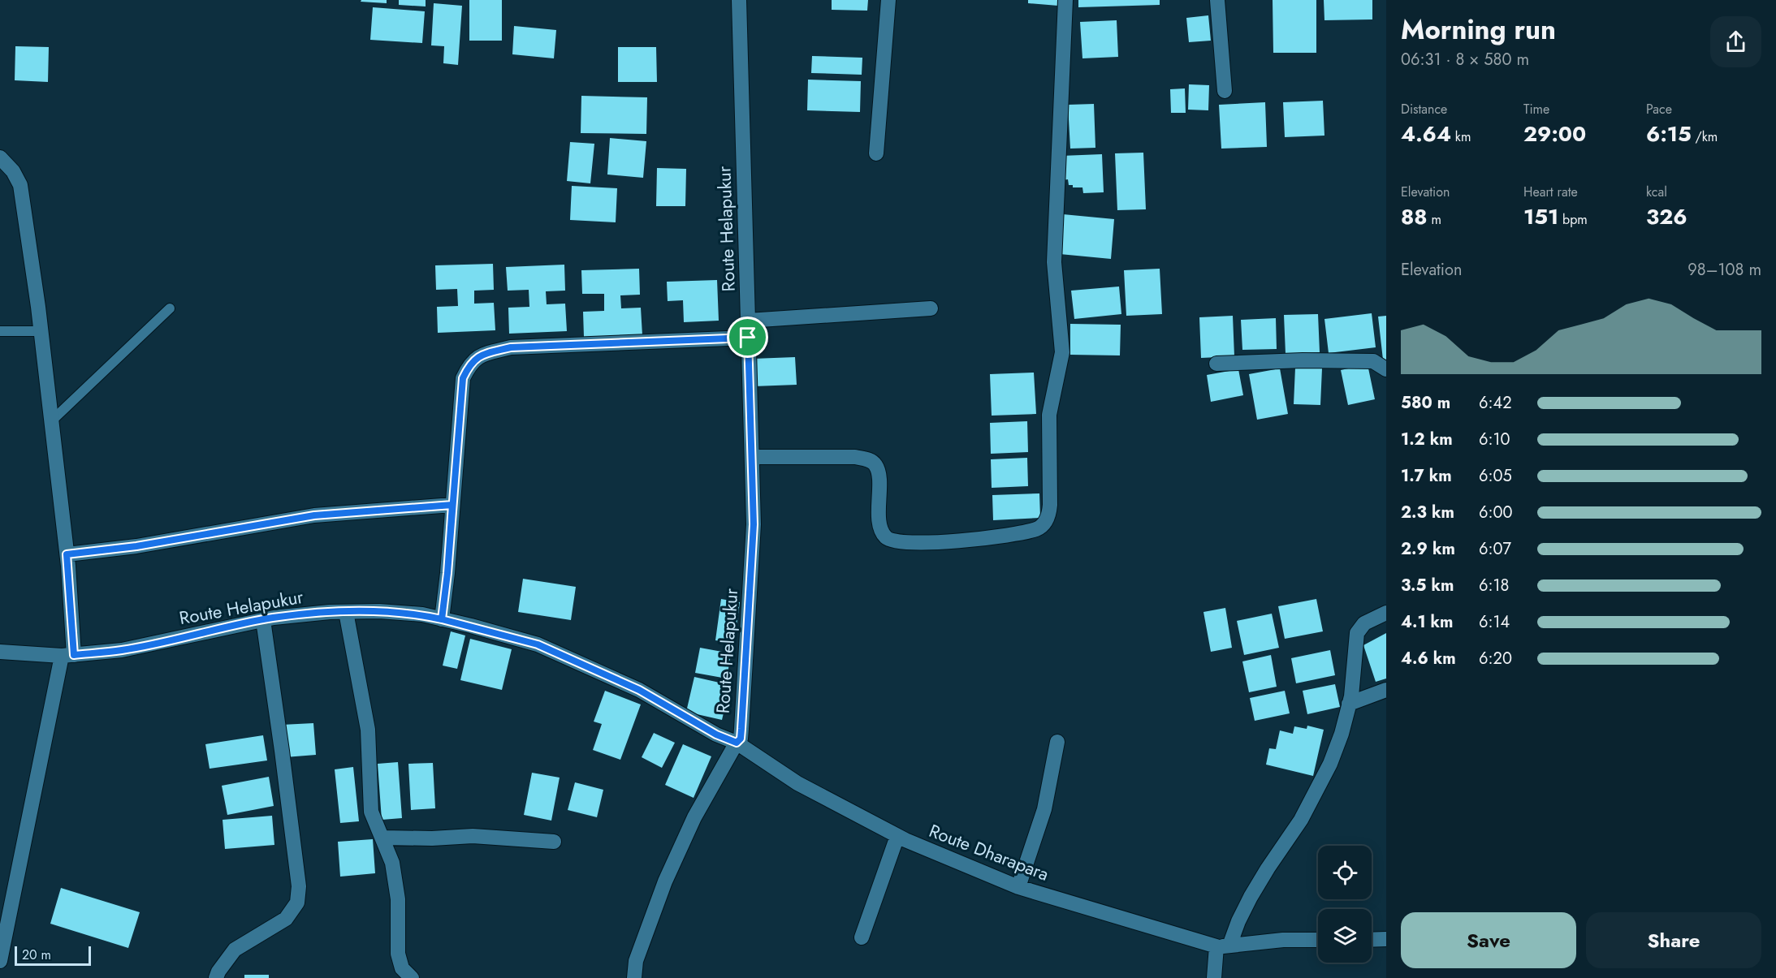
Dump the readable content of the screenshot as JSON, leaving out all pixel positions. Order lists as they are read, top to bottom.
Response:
{
  "streets": {
    "street": ["Route Helapukur", "Route Dharapara"]
  },
  "crossings": [
    ["Route Helapukur", "Route Dharapara"]
  ],
  "scale_bar": "20 m",
  "page": {
    "heading": ["Morning run", "06:31 · 8 × 580 m"],
    "stats": [
      ["Distance", "4.64 km"],
      ["Time", "29:00"],
      ["Pace", "6:15 /km"],
      ["Elevation", "88 m"],
      ["Heart rate", "151 bpm"],
      ["kcal", "326"]
    ],
    "chart": ["Elevation", "98–108 m"],
    "list": [
      {
        "name": "580 m",
        "note": "6:42"
      },
      {
        "name": "1.2 km",
        "note": "6:10"
      },
      {
        "name": "1.7 km",
        "note": "6:05"
      },
      {
        "name": "2.3 km",
        "note": "6:00"
      },
      {
        "name": "2.9 km",
        "note": "6:07"
      },
      {
        "name": "3.5 km",
        "note": "6:18"
      },
      {
        "name": "4.1 km",
        "note": "6:14"
      },
      {
        "name": "4.6 km",
        "note": "6:20"
      }
    ],
    "buttons": ["Save", "Share"],
    "scale": "20 m"
  }
}
